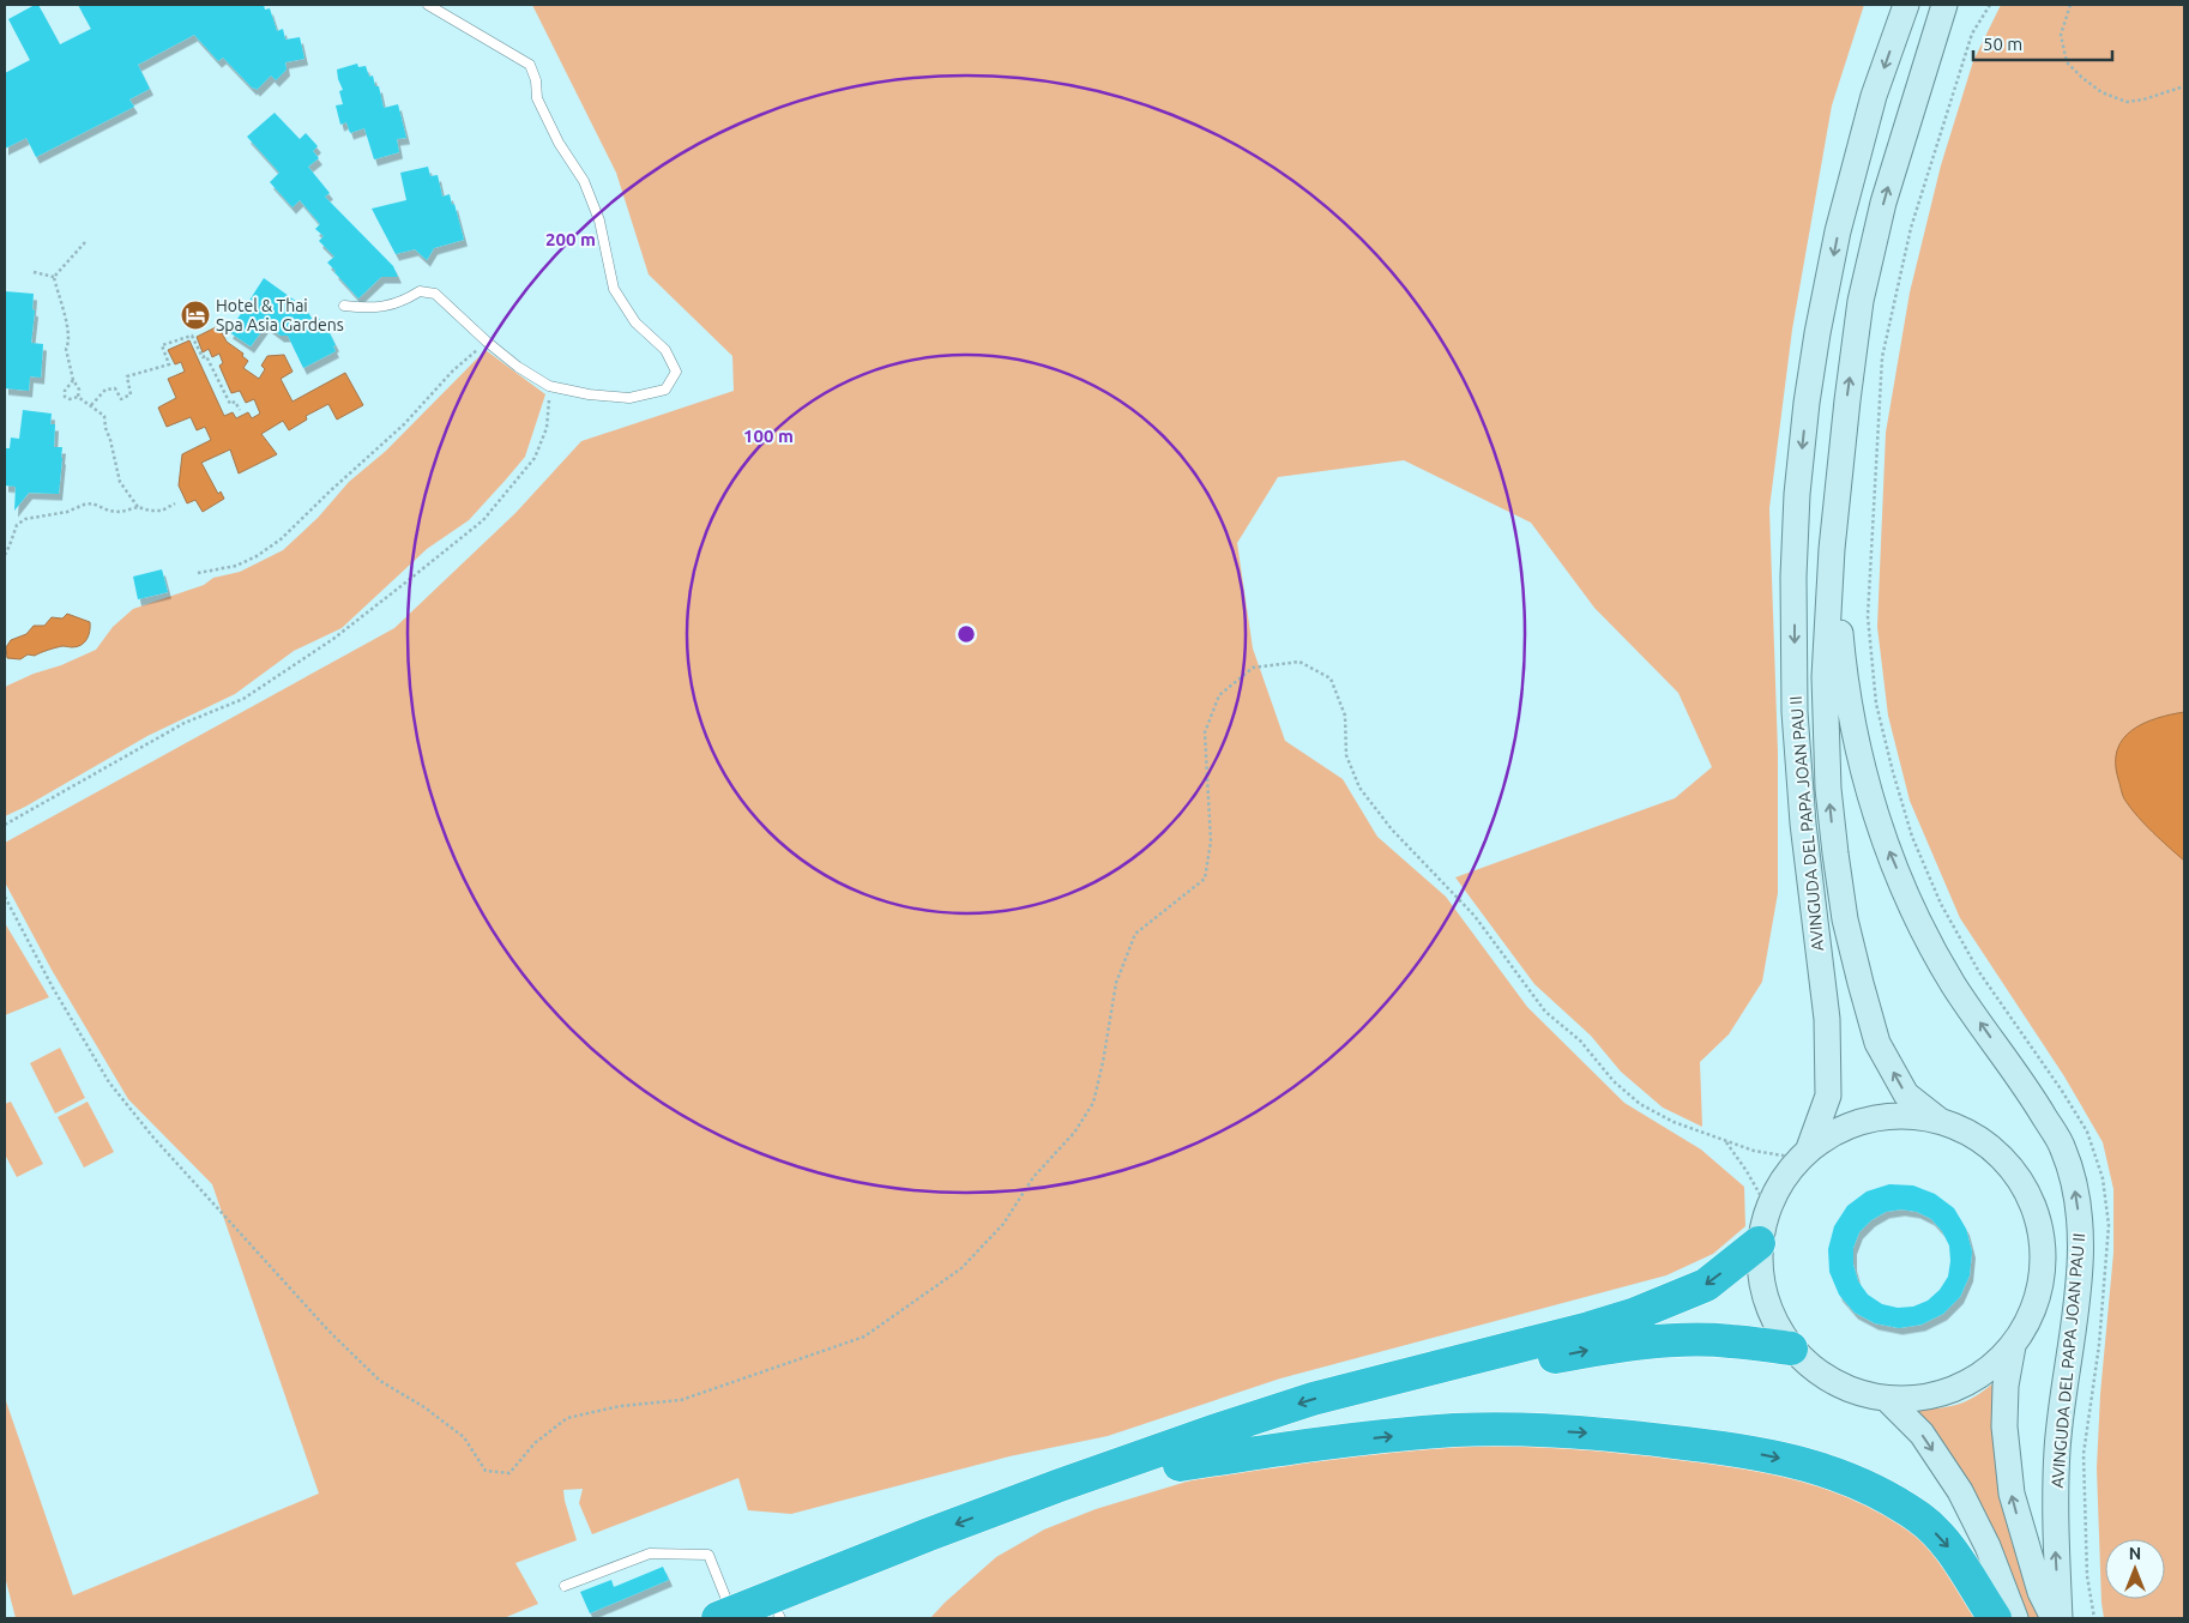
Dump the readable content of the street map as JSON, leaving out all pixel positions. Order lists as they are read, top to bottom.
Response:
{
  "streets": {
    "main road": ["AVINGUDA DEL PAPA JOAN PAU II"]
  },
  "places": {
    "hotel": ["Hotel & Thai Spa Asia Gardens"]
  },
  "scale_bar": "50 m",
  "north": "top",
  "rings": ["200 m", "100 m"]
}
